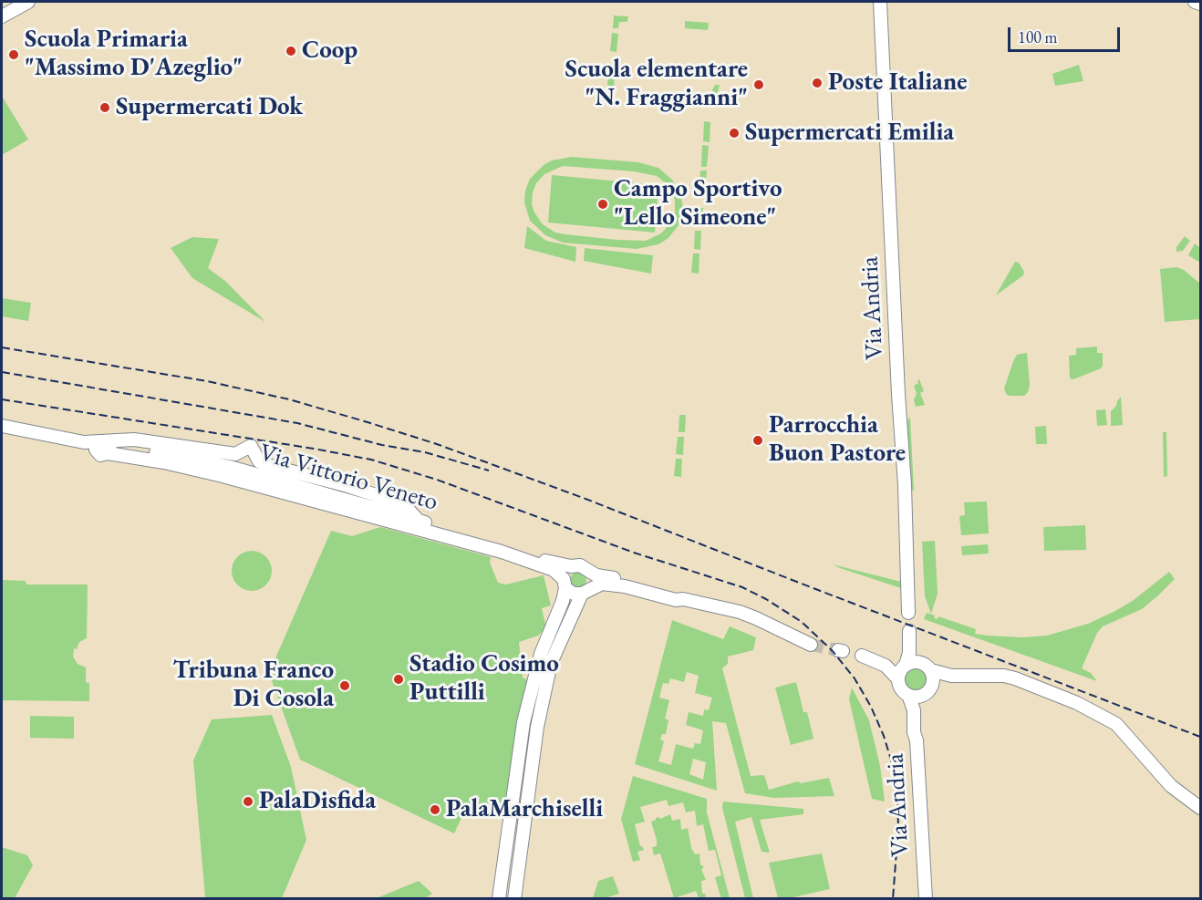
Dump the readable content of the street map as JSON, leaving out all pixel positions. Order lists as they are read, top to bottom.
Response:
{
  "streets": {
    "street": ["Via Andria", "Via Vittorio Veneto"]
  },
  "places": [
    "Coop",
    "Scuola Primaria \"Massimo D'Azeglio\"",
    "Poste Italiane",
    "Scuola elementare \"N. Fraggianni\"",
    "Supermercati Dok",
    "Supermercati Emilia",
    "Campo Sportivo \"Lello Simeone\"",
    "Parrocchia Buon Pastore",
    "Stadio Cosimo Puttilli",
    "Tribuna Franco Di Cosola",
    "PalaDisfida",
    "PalaMarchiselli"
  ],
  "scale_bar": "100 m"
}
